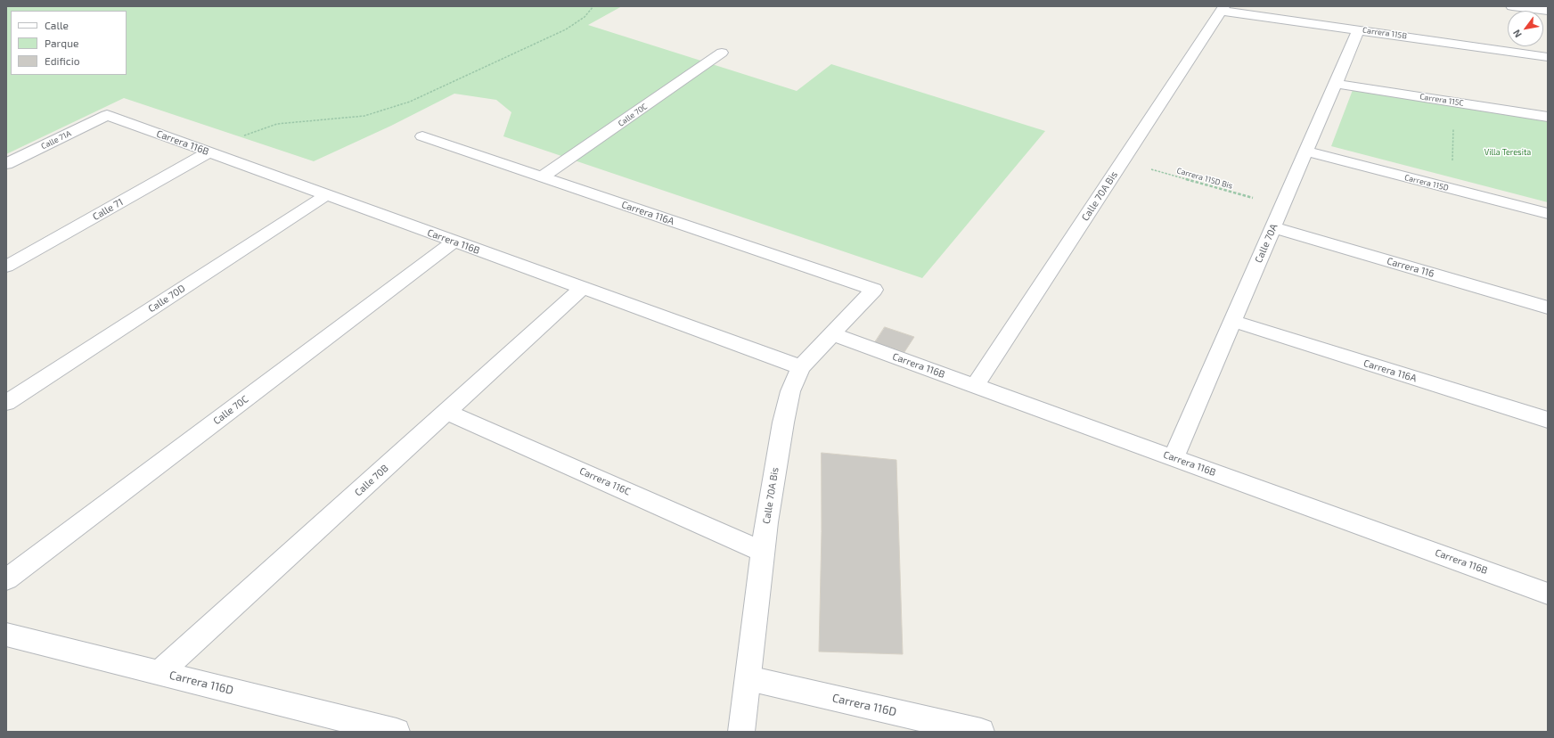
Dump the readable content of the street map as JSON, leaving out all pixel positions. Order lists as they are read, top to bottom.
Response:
{
  "streets": {
    "street": [
      "Carrera 115B",
      "Carrera 115C",
      "Calle 70C",
      "Calle 71A",
      "Carrera 116B",
      "Carrera 115D",
      "Calle 70A Bis",
      "Calle 71",
      "Carrera 116A",
      "Calle 70A",
      "Carrera 116",
      "Calle 70D",
      "Calle 70B",
      "Carrera 116C",
      "Carrera 116D"
    ],
    "path": ["Carrera 115D Bis"]
  },
  "crossings": [
    ["Carrera 115B", "Calle 70A Bis"],
    ["Carrera 115B", "Calle 70A"],
    ["Carrera 115C", "Calle 70A"],
    ["Calle 70C", "Carrera 116B"],
    ["Calle 70C", "Carrera 116A"],
    ["Calle 71A", "Carrera 116B"],
    ["Carrera 116B", "Calle 70A Bis"],
    ["Carrera 116B", "Calle 71"],
    ["Carrera 116B", "Calle 70A"],
    ["Carrera 116B", "Calle 70D"],
    ["Carrera 116B", "Calle 70B"],
    ["Carrera 115D Bis", "Calle 70A Bis"],
    ["Carrera 115D Bis", "Calle 70A"],
    ["Carrera 115D", "Calle 70A"],
    ["Calle 70A Bis", "Carrera 116A"],
    ["Calle 70A Bis", "Carrera 116C"],
    ["Calle 70A Bis", "Carrera 116D"],
    ["Carrera 116A", "Calle 70A"],
    ["Calle 70A", "Carrera 116"],
    ["Calle 70B", "Carrera 116C"],
    ["Calle 70B", "Carrera 116D"]
  ],
  "parks": ["Villa Teresita"],
  "legend": ["Calle", "Parque", "Edificio"],
  "north": "bottom left"
}
